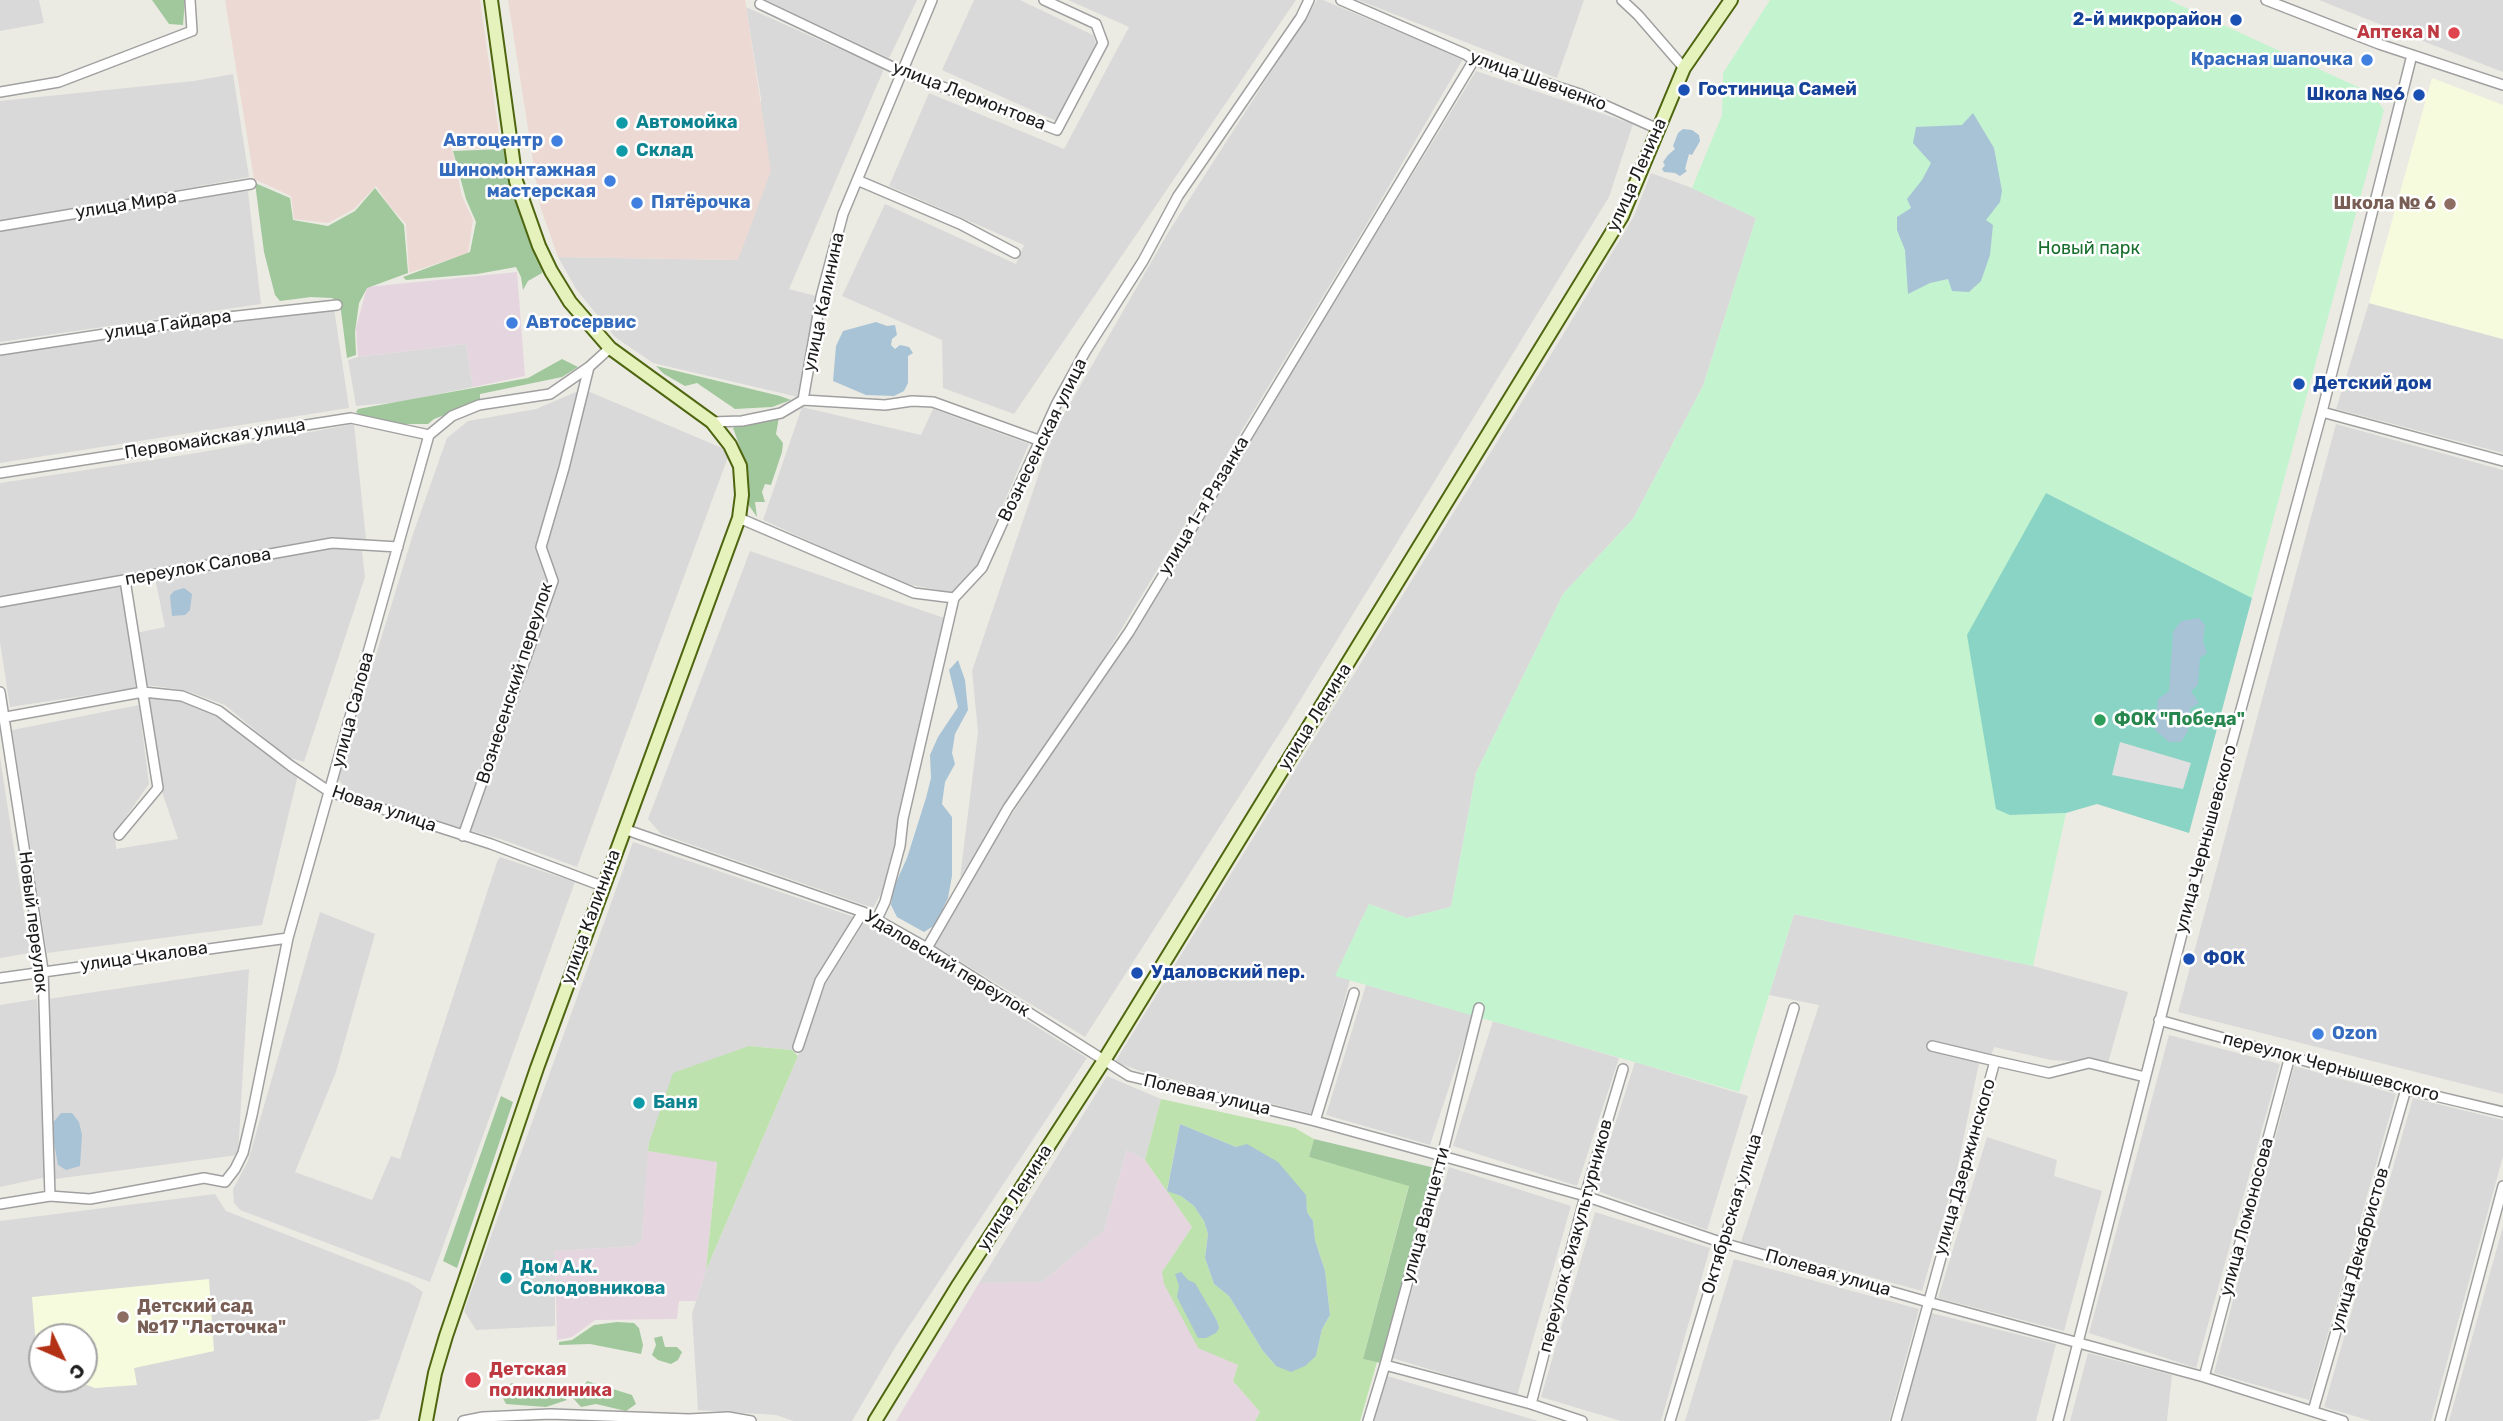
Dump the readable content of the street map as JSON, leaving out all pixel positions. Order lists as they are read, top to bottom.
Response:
{
  "streets": {
    "street": [
      "улица Шевченко",
      "улица Лермонтова",
      "улица Ленина",
      "улица Мира",
      "улица Калинина",
      "улица Гайдара",
      "Первомайская улица",
      "Вознесенская улица",
      "улица 1-я Рязанка",
      "переулок Салова",
      "Вознесенский переулок",
      "улица Салова",
      "Новая улица",
      "улица Чернышевского",
      "Новый переулок",
      "улица Чкалова",
      "Удаловский переулок",
      "переулок Чернышевского",
      "Полевая улица",
      "улица Дзержинского",
      "Октябрьская улица",
      "улица Ванцетти",
      "улица Ломоносова",
      "переулок Физкультурников",
      "улица Декабристов"
    ]
  },
  "crossings": [
    ["улица Шевченко", "улица Ленина"],
    ["улица Шевченко", "улица 1-я Рязанка"],
    ["улица Лермонтова", "улица Калинина"],
    ["улица Ленина", "Удаловский переулок"],
    ["улица Ленина", "Полевая улица"],
    ["улица Калинина", "Новая улица"],
    ["улица Калинина", "Удаловский переулок"],
    ["Первомайская улица", "улица Салова"],
    ["улица 1-я Рязанка", "Удаловский переулок"],
    ["переулок Салова", "улица Салова"],
    ["Вознесенский переулок", "Новая улица"],
    ["улица Салова", "Новая улица"],
    ["улица Салова", "Новый переулок"],
    ["улица Салова", "улица Чкалова"],
    ["Новая улица", "Новый переулок"],
    ["улица Чернышевского", "переулок Чернышевского"],
    ["улица Чернышевского", "Полевая улица"],
    ["улица Чернышевского", "улица Дзержинского"],
    ["Новый переулок", "улица Чкалова"],
    ["Удаловский переулок", "Полевая улица"],
    ["переулок Чернышевского", "улица Ломоносова"],
    ["переулок Чернышевского", "улица Декабристов"],
    ["Полевая улица", "улица Дзержинского"],
    ["Полевая улица", "Октябрьская улица"],
    ["Полевая улица", "улица Ванцетти"],
    ["Полевая улица", "улица Ломоносова"],
    ["Полевая улица", "переулок Физкультурников"],
    ["Полевая улица", "улица Декабристов"]
  ],
  "parks": ["Новый парк"],
  "places": [
    "2-й микрорайон",
    "Аптека N",
    "Красная шапочка",
    "Гостиница Самей",
    "Школа №6",
    "Автомойка",
    "Автоцентр",
    "Склад",
    "Шиномонтажная мастерская",
    "Пятёрочка",
    "Школа № 6",
    "Автосервис",
    "Детский дом",
    "ФОК \"Победа\"",
    "ФОК",
    "Удаловский пер.",
    "Ozon",
    "Баня",
    "Дом А.К. Солодовникова",
    "Детский сад №17 \"Ласточка\"",
    "Детская поликлиника"
  ],
  "north": "bottom right"
}
